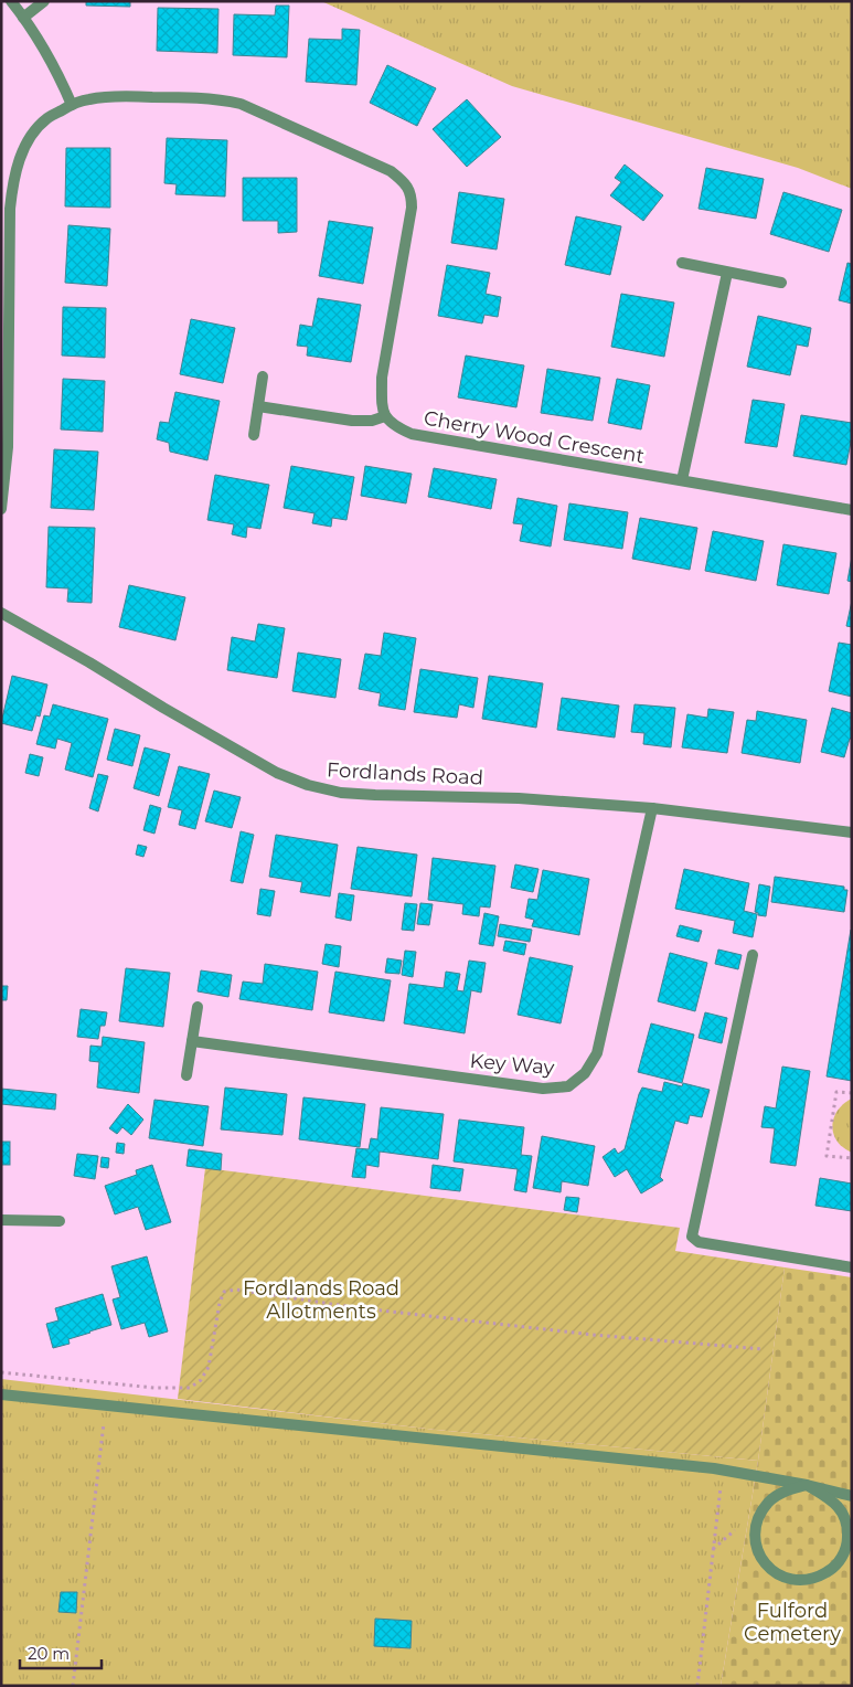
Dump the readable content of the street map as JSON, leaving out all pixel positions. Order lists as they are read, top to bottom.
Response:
{
  "streets": {
    "street": ["Cherry Wood Crescent", "Fordlands Road", "Key Way"]
  },
  "crossings": [
    ["Fordlands Road", "Key Way"]
  ],
  "parks": ["Fordlands Road Allotments", "Fulford Cemetery"],
  "scale_bar": "20 m"
}
